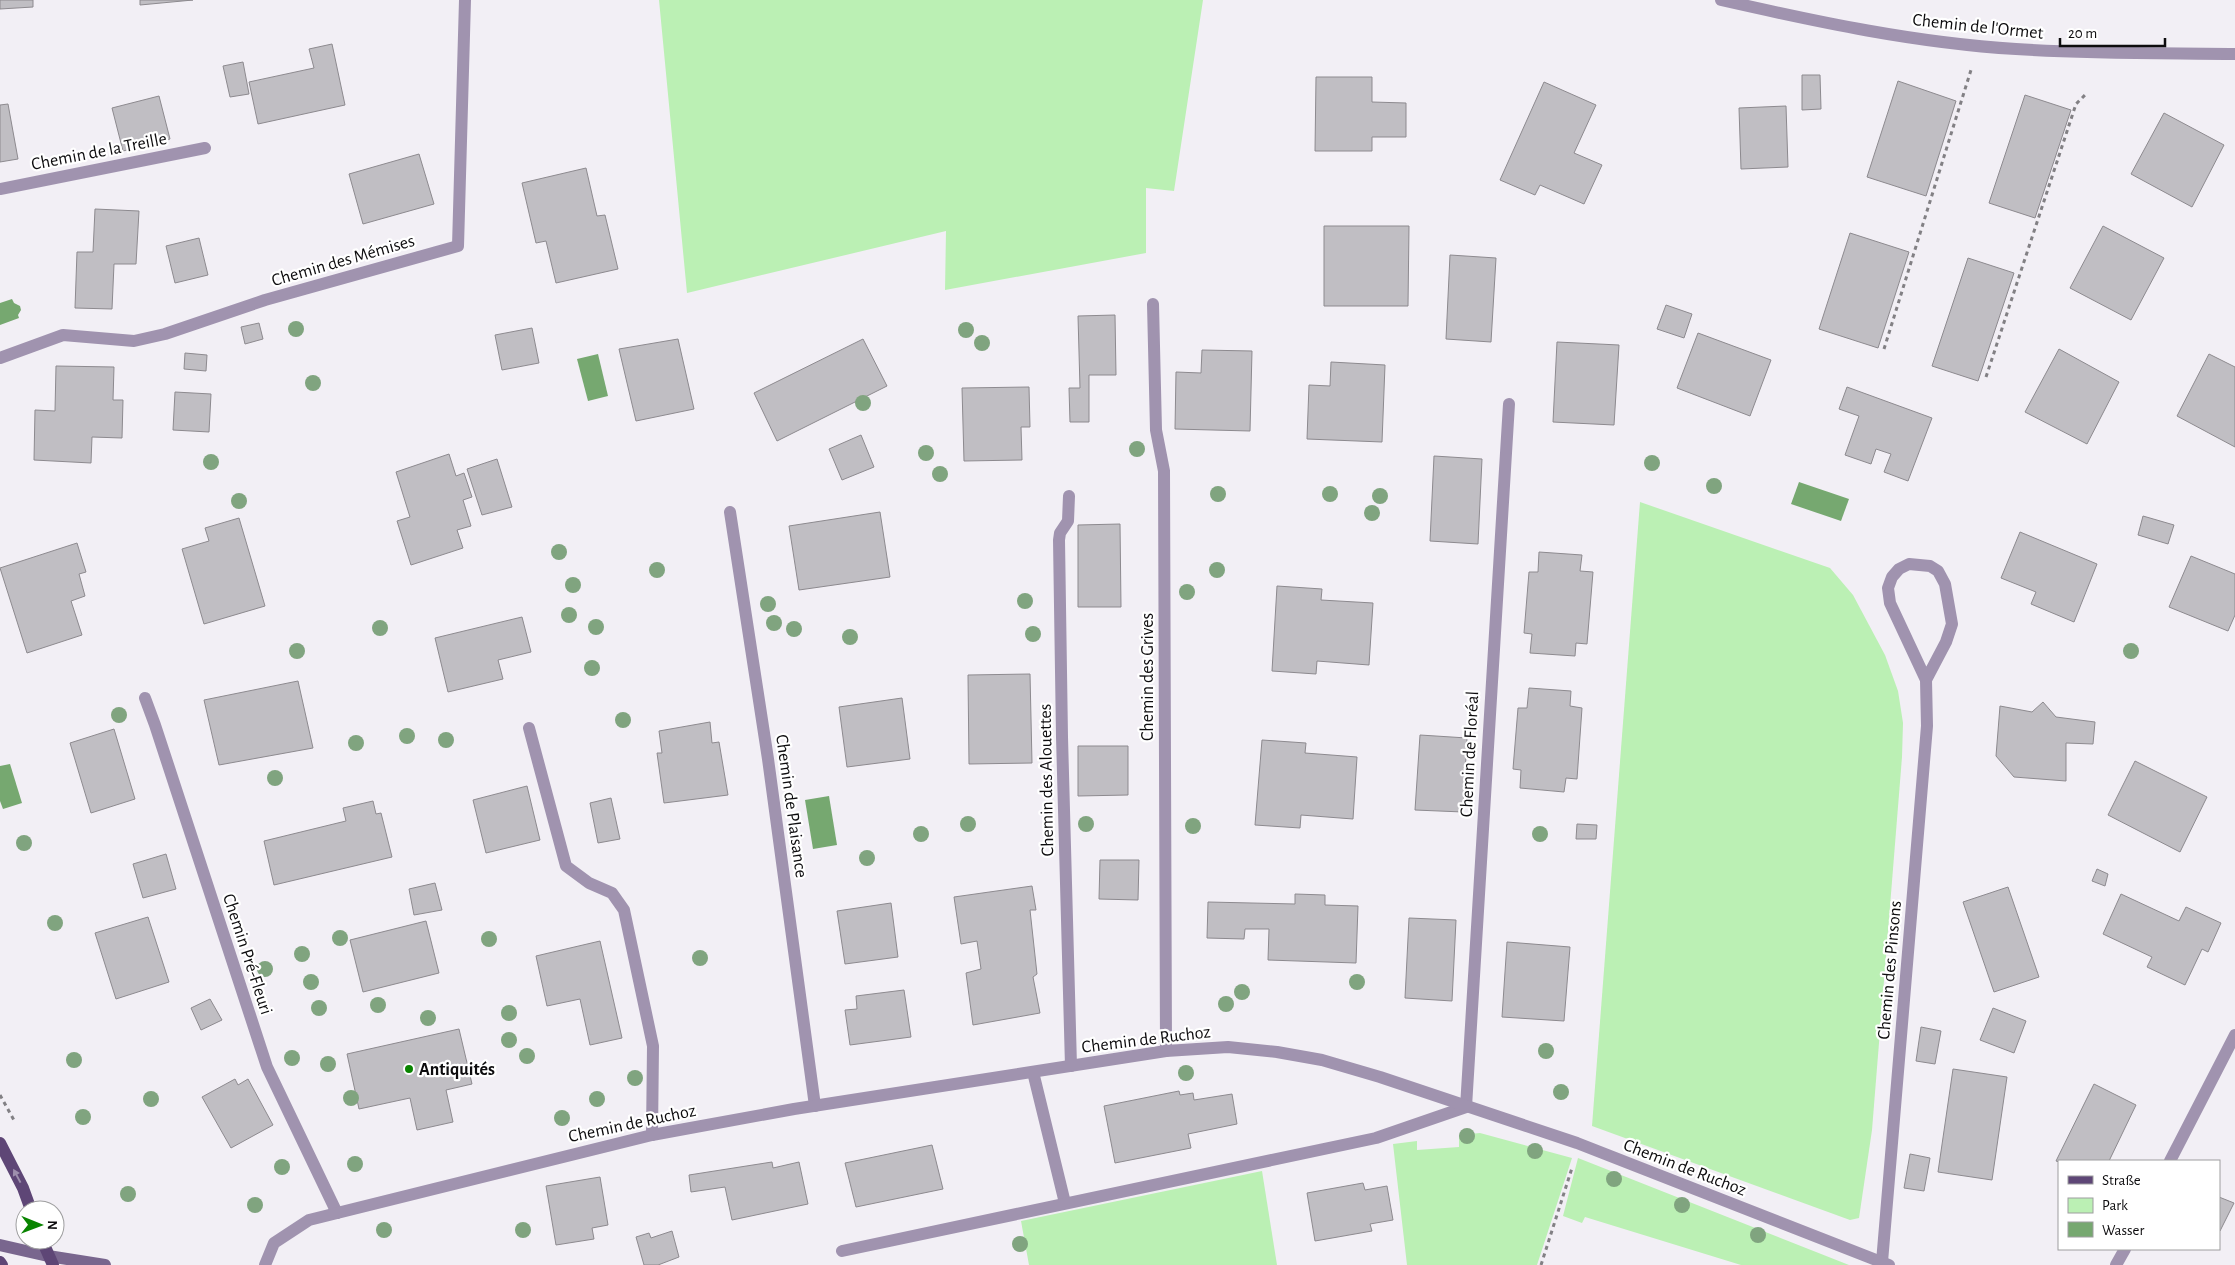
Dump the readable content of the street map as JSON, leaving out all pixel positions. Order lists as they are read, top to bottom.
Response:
{
  "streets": {
    "street": [
      "Chemin de l'Ormet",
      "Chemin de la Treille",
      "Chemin des Mémises",
      "Chemin des Grives",
      "Chemin de Floréal",
      "Chemin des Alouettes",
      "Chemin de Plaisance",
      "Chemin Pré-Fleuri",
      "Chemin des Pinsons",
      "Chemin de Ruchoz"
    ]
  },
  "crossings": [
    ["Chemin des Grives", "Chemin de Ruchoz"],
    ["Chemin de Floréal", "Chemin de Ruchoz"],
    ["Chemin des Alouettes", "Chemin de Ruchoz"],
    ["Chemin de Plaisance", "Chemin de Ruchoz"],
    ["Chemin Pré-Fleuri", "Chemin de Ruchoz"],
    ["Chemin des Pinsons", "Chemin de Ruchoz"]
  ],
  "places": ["Antiquités"],
  "legend": ["Straße", "Park", "Wasser"],
  "scale_bar": "20 m",
  "north": "right"
}
